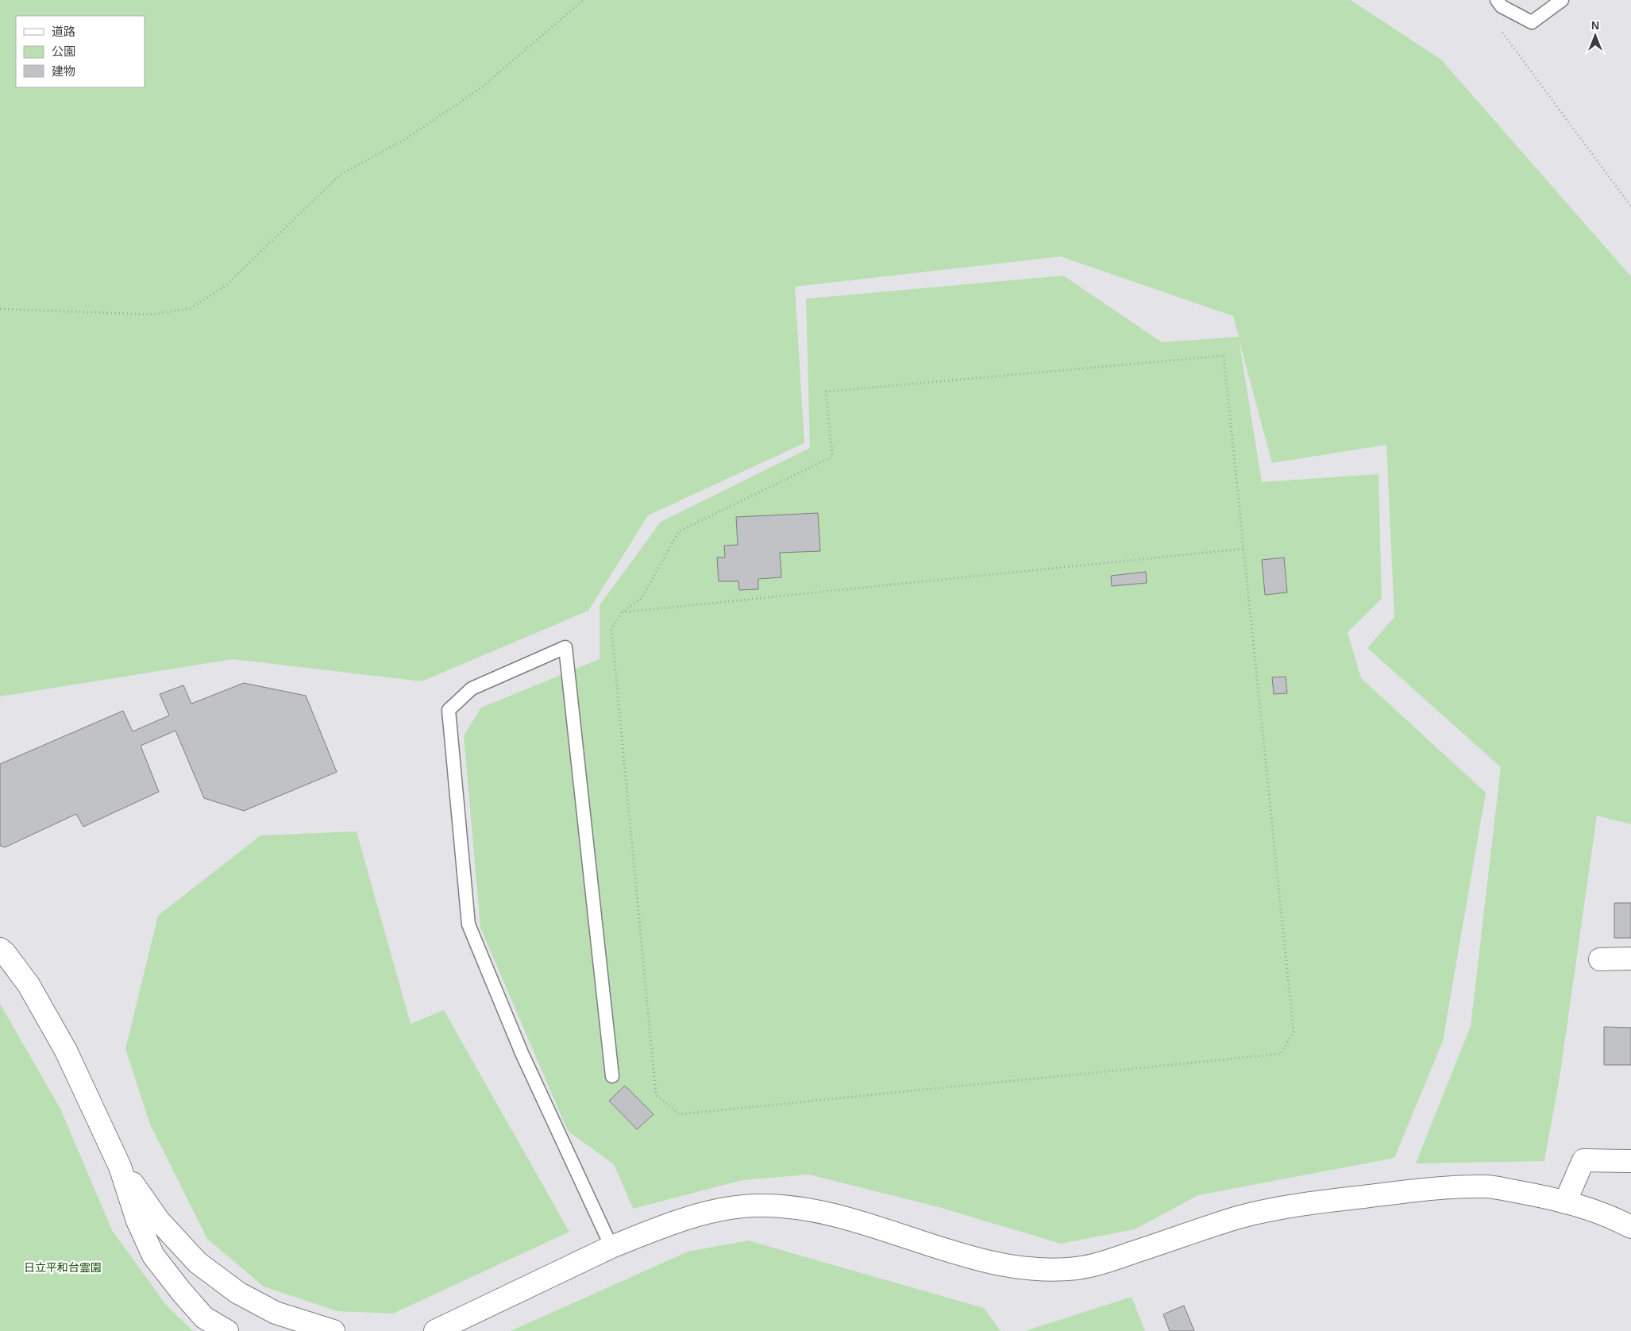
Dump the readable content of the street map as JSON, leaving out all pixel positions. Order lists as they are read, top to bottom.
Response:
{
  "parks": ["日立平和台霊園"],
  "legend": ["道路", "公園", "建物"],
  "north": "top"
}
